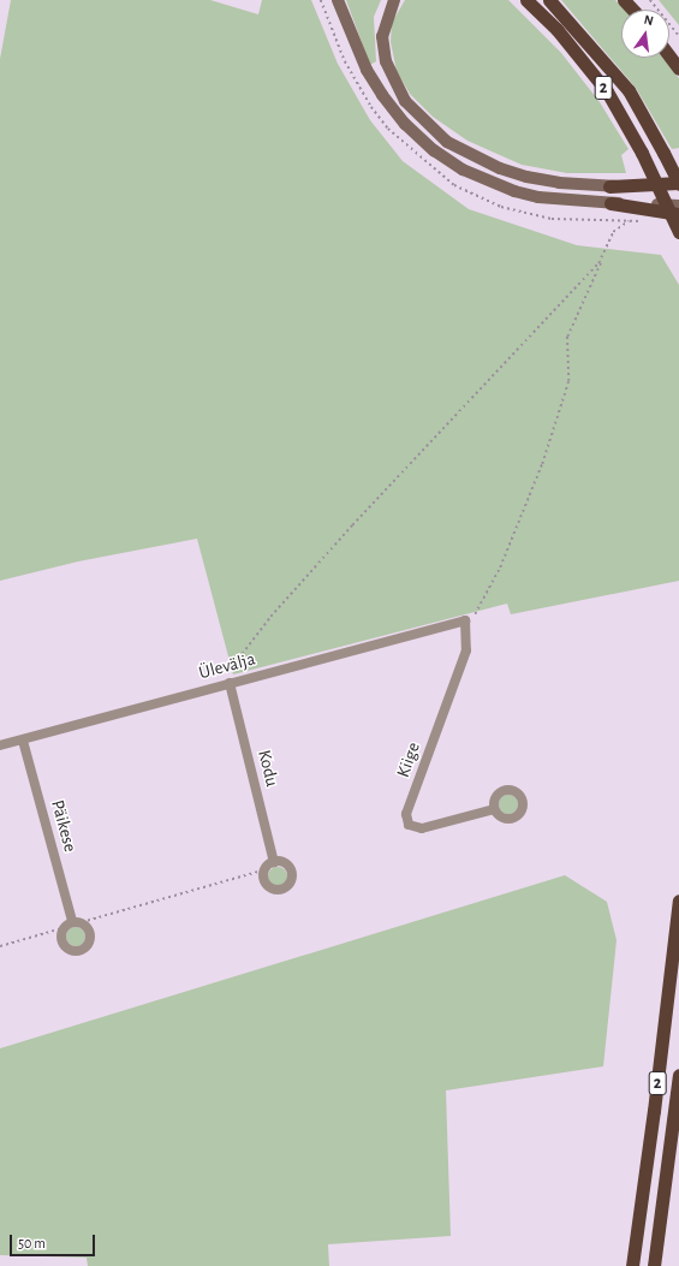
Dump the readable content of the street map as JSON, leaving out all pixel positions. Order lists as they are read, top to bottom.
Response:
{
  "streets": {
    "highway": ["2"],
    "street": [
      "Ülevälja",
      "Kiige",
      "Kodu",
      "Päikese"
    ]
  },
  "crossings": [
    ["Ülevälja", "Kiige"],
    ["Ülevälja", "Kodu"],
    ["Ülevälja", "Päikese"]
  ],
  "scale_bar": "50 m",
  "north": "top"
}
